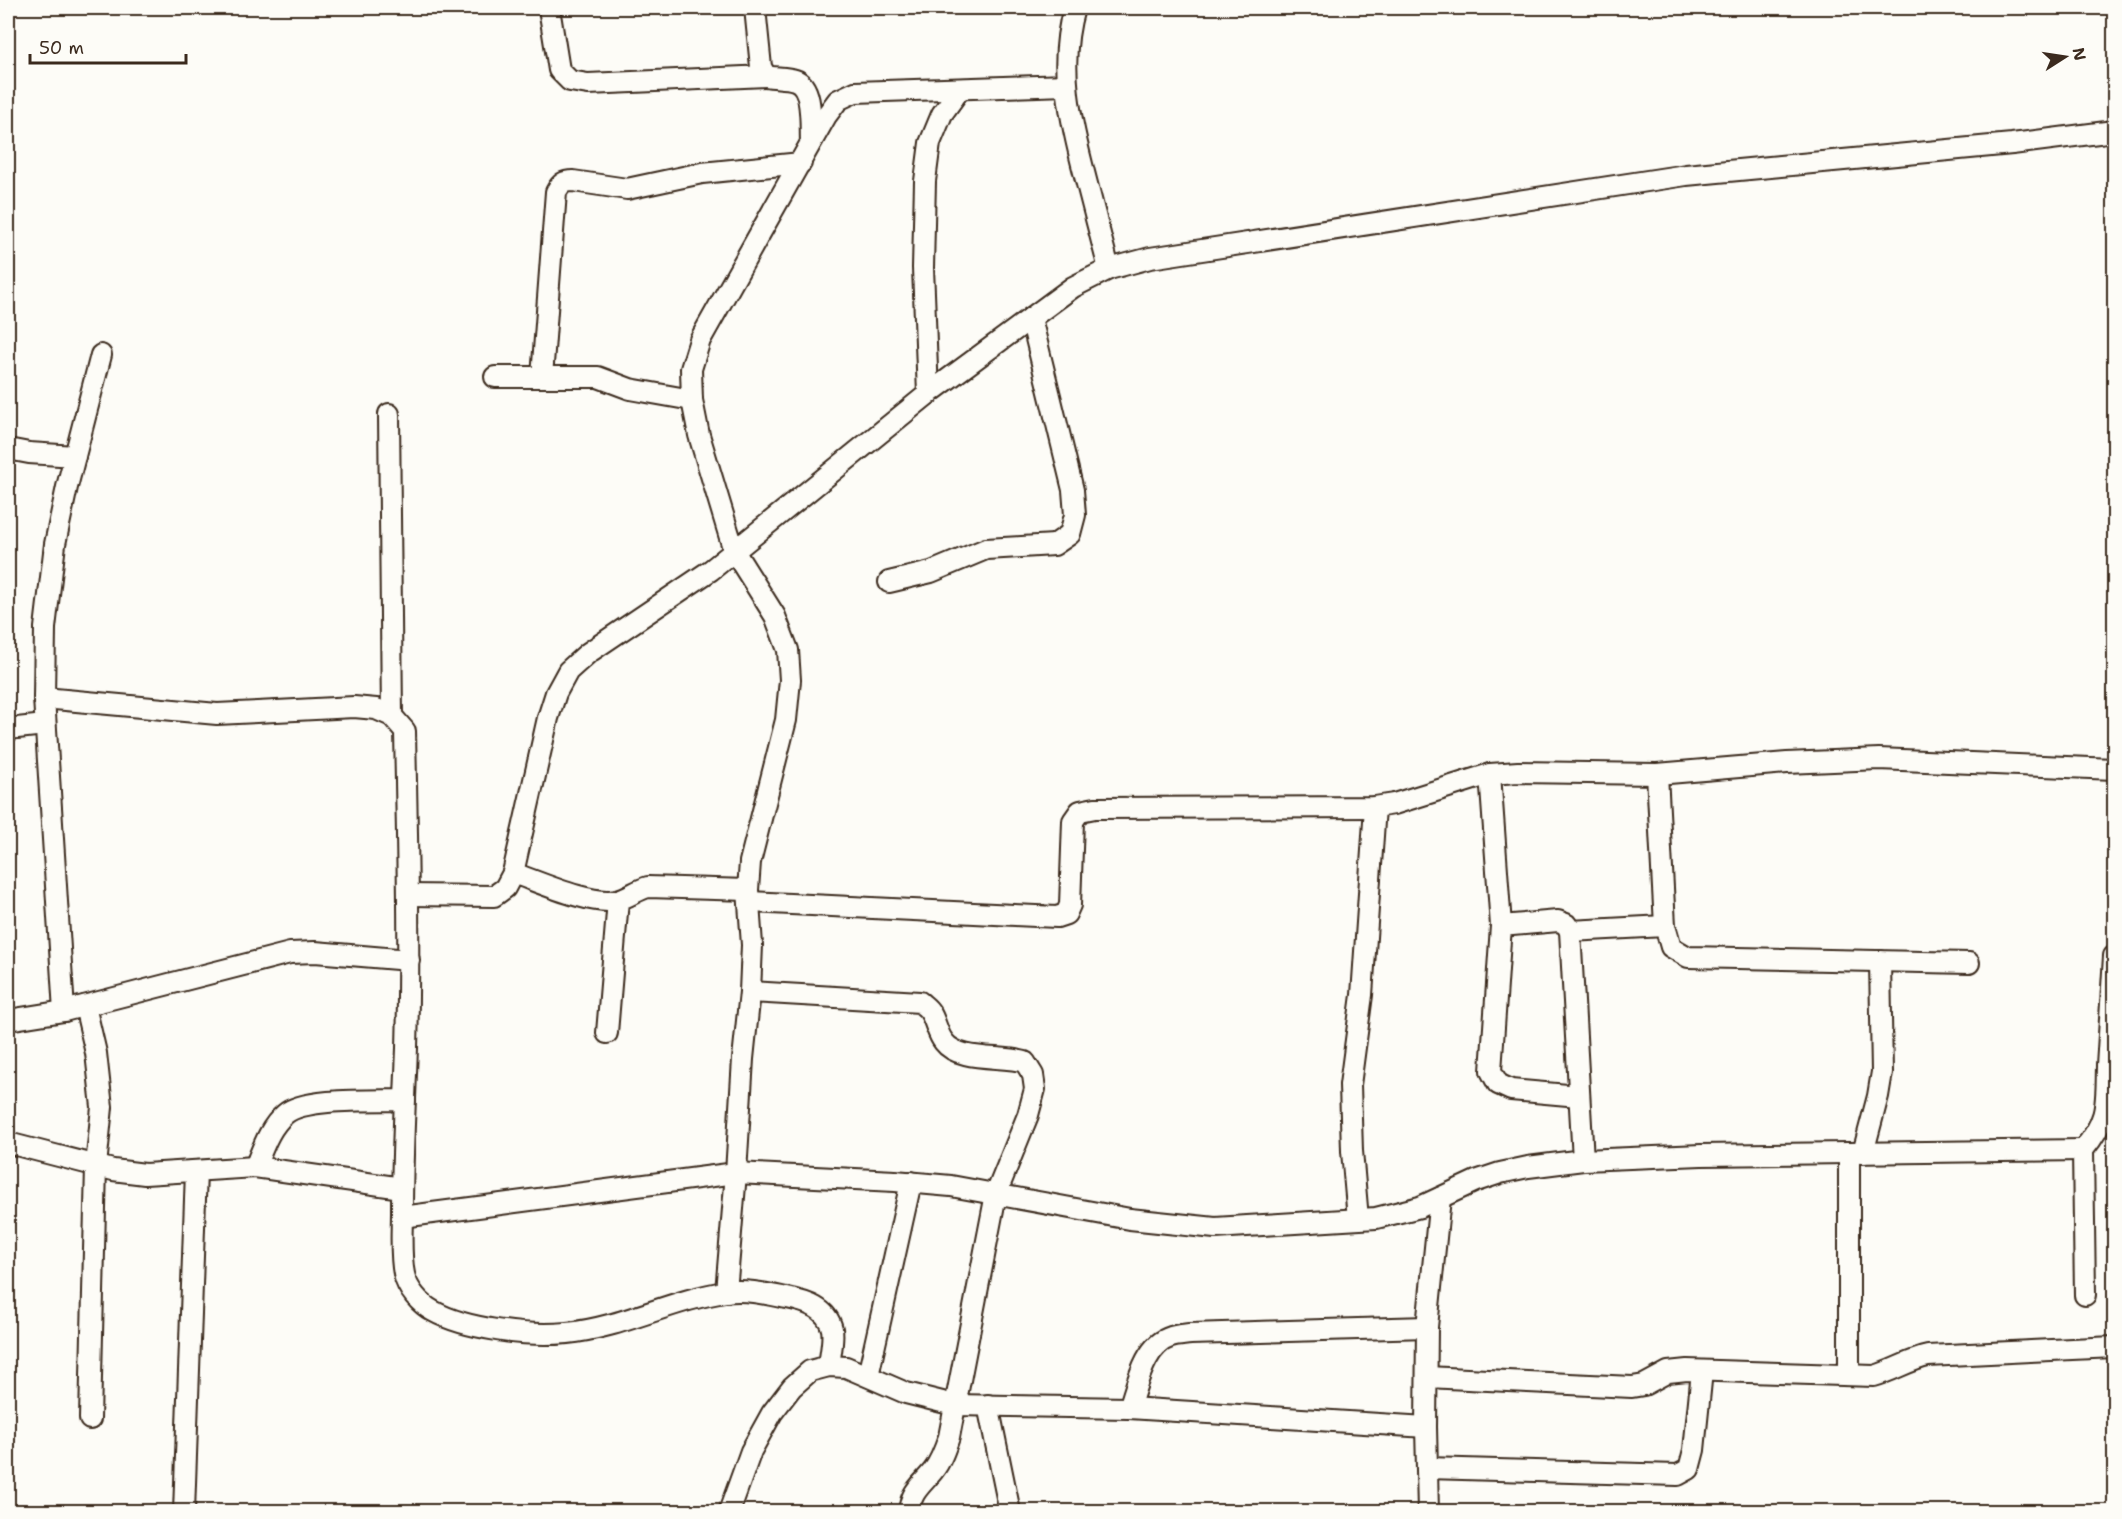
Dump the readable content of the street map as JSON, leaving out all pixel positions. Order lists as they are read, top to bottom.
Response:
{
  "scale_bar": "50 m",
  "north": "right"
}
